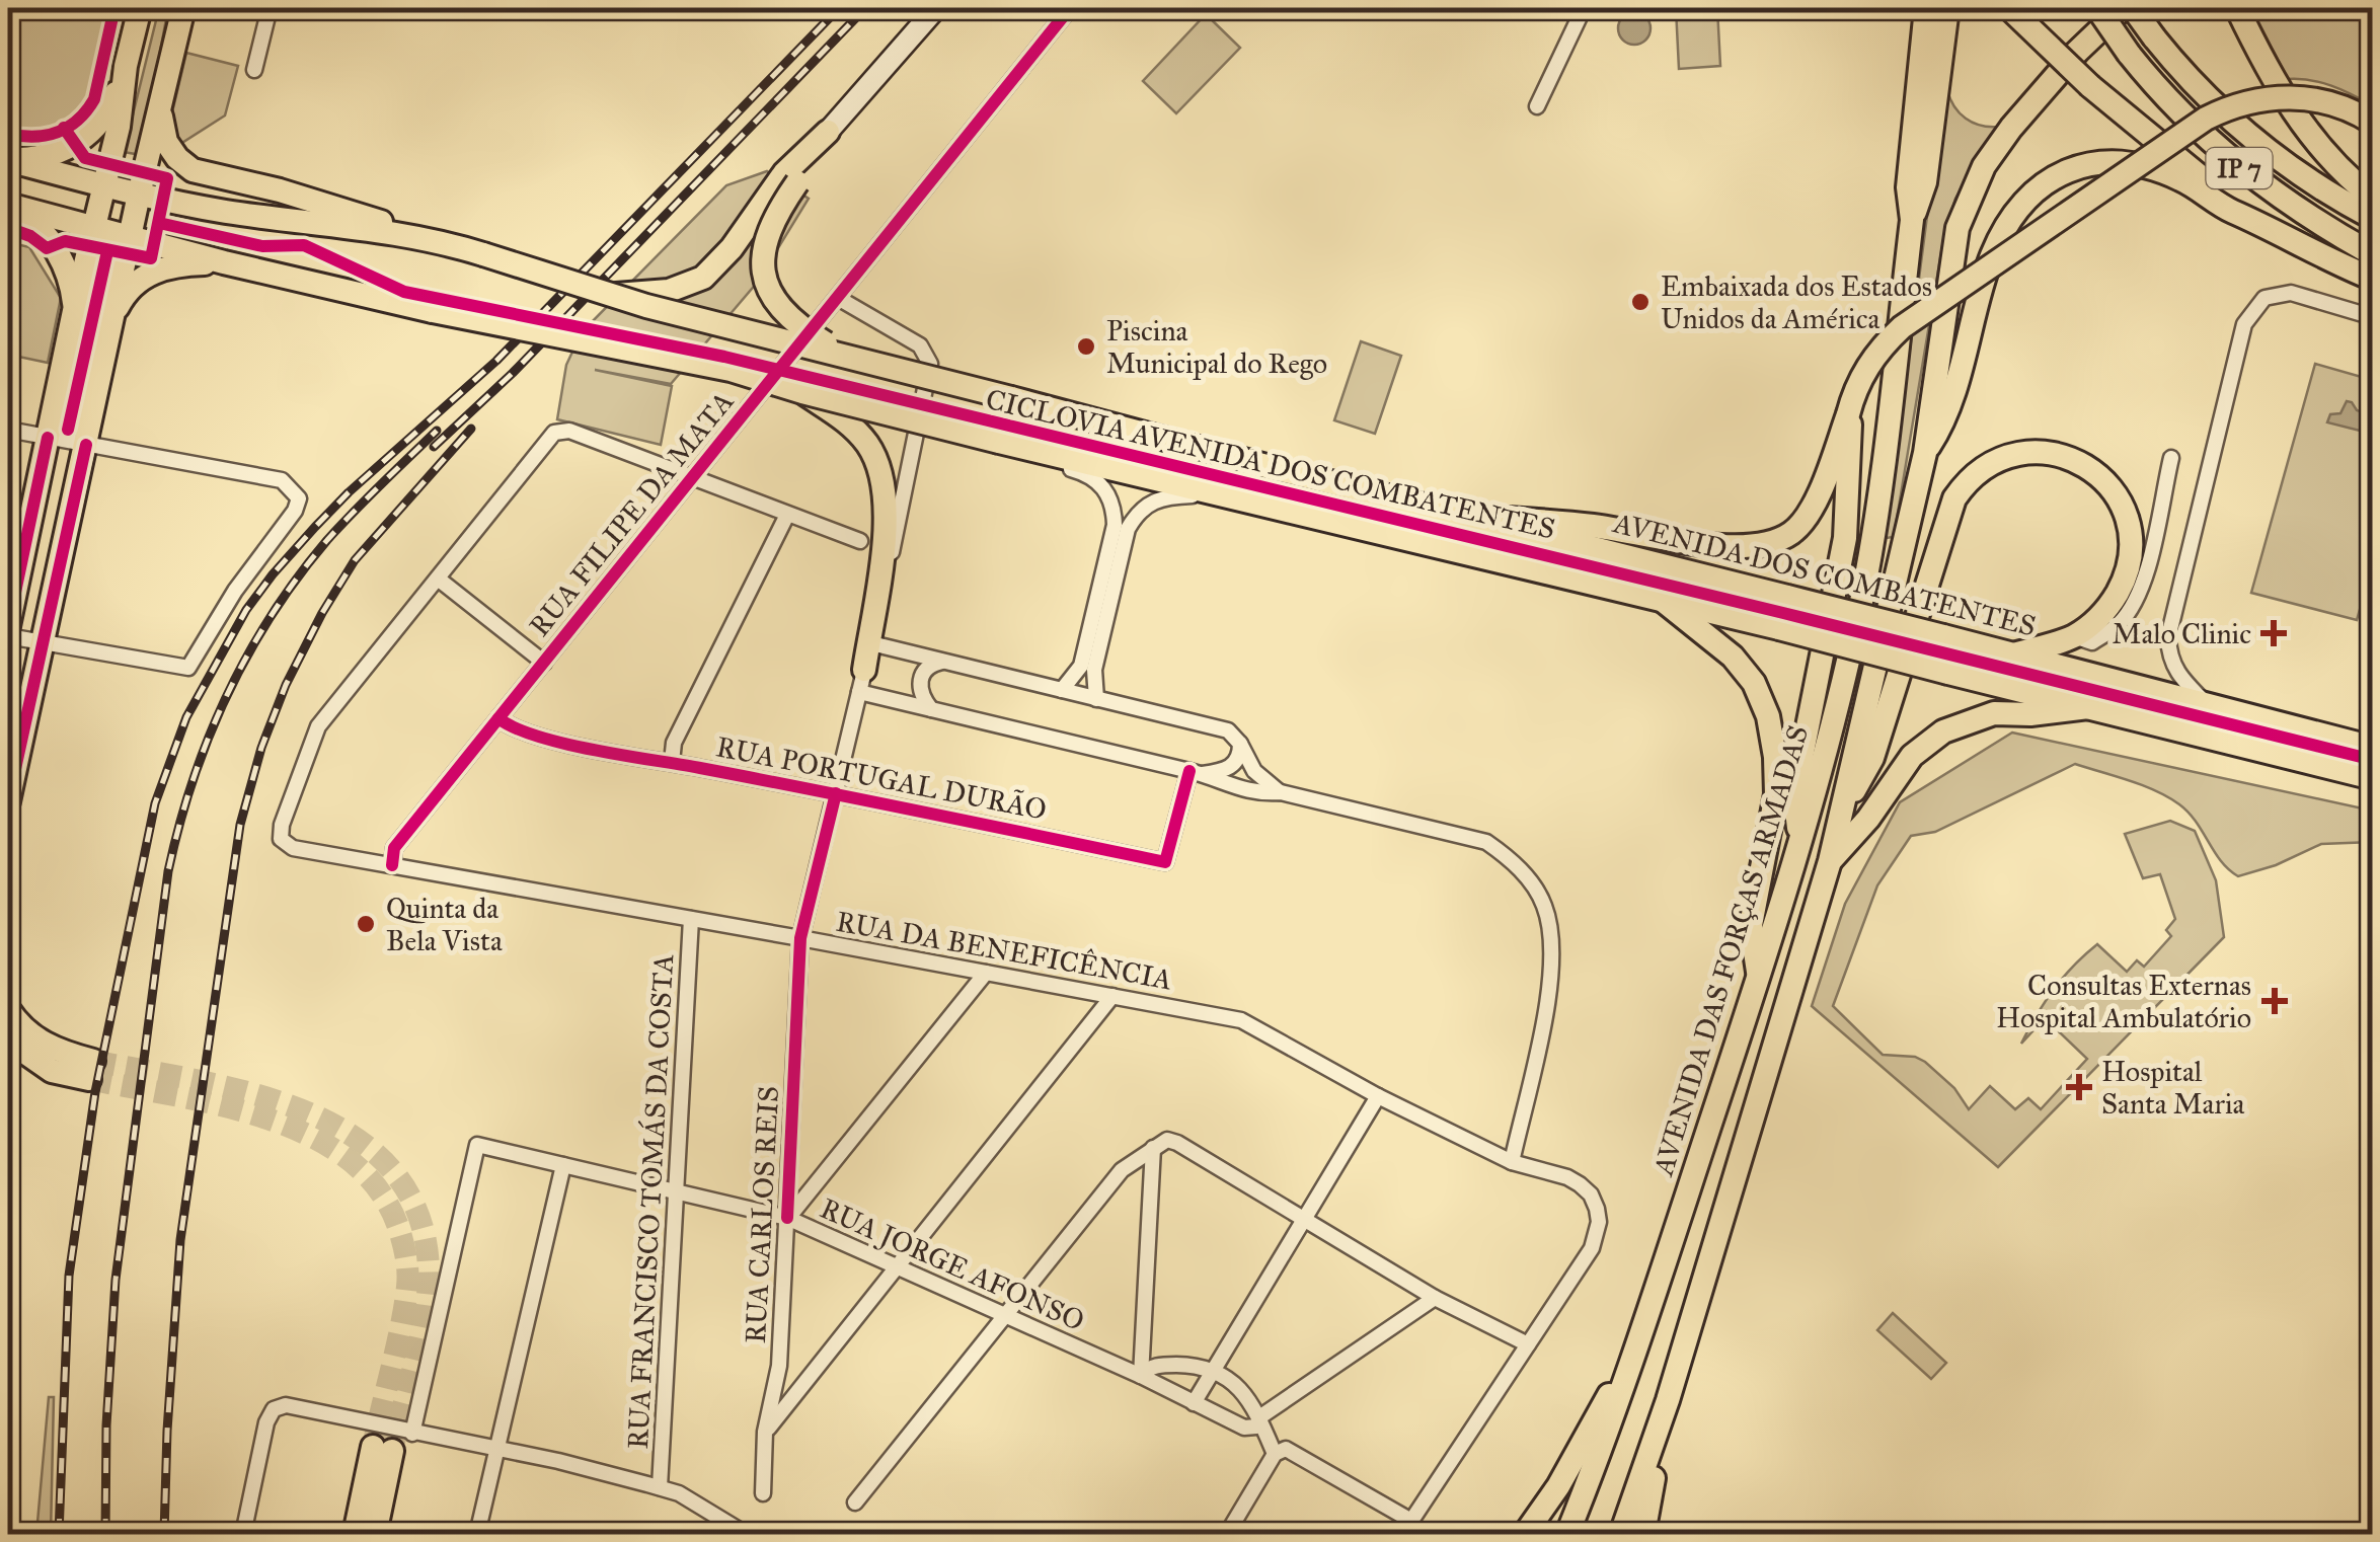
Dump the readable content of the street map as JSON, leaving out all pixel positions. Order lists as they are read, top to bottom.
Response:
{
  "streets": {
    "main road": ["IP 7", "AVENIDA DOS COMBATENTES", "AVENIDA DAS FORÇAS ARMADAS"],
    "street": [
      "RUA FILIPE DA MATA",
      "RUA PORTUGAL DURÃO",
      "RUA DA BENEFICÊNCIA",
      "RUA FRANCISCO TOMÁS DA COSTA",
      "RUA CARLOS REIS",
      "RUA JORGE AFONSO"
    ],
    "cycle path": ["CICLOVIA AVENIDA DOS COMBATENTES"]
  },
  "crossings": [
    ["RUA FILIPE DA MATA", "RUA PORTUGAL DURÃO"],
    ["RUA FILIPE DA MATA", "RUA DA BENEFICÊNCIA"],
    ["RUA FILIPE DA MATA", "RUA CARLOS REIS"],
    ["RUA PORTUGAL DURÃO", "RUA CARLOS REIS"],
    ["RUA DA BENEFICÊNCIA", "RUA FRANCISCO TOMÁS DA COSTA"],
    ["RUA DA BENEFICÊNCIA", "RUA CARLOS REIS"],
    ["RUA FRANCISCO TOMÁS DA COSTA", "RUA JORGE AFONSO"],
    ["RUA CARLOS REIS", "RUA JORGE AFONSO"]
  ],
  "places": {
    "other": ["Embaixada dos Estados Unidos da América", "Piscina Municipal do Rego", "Quinta da Bela Vista"],
    "health": ["Malo Clinic", "Consultas Externas Hospital Ambulatório", "Hospital Santa Maria"]
  }
}
